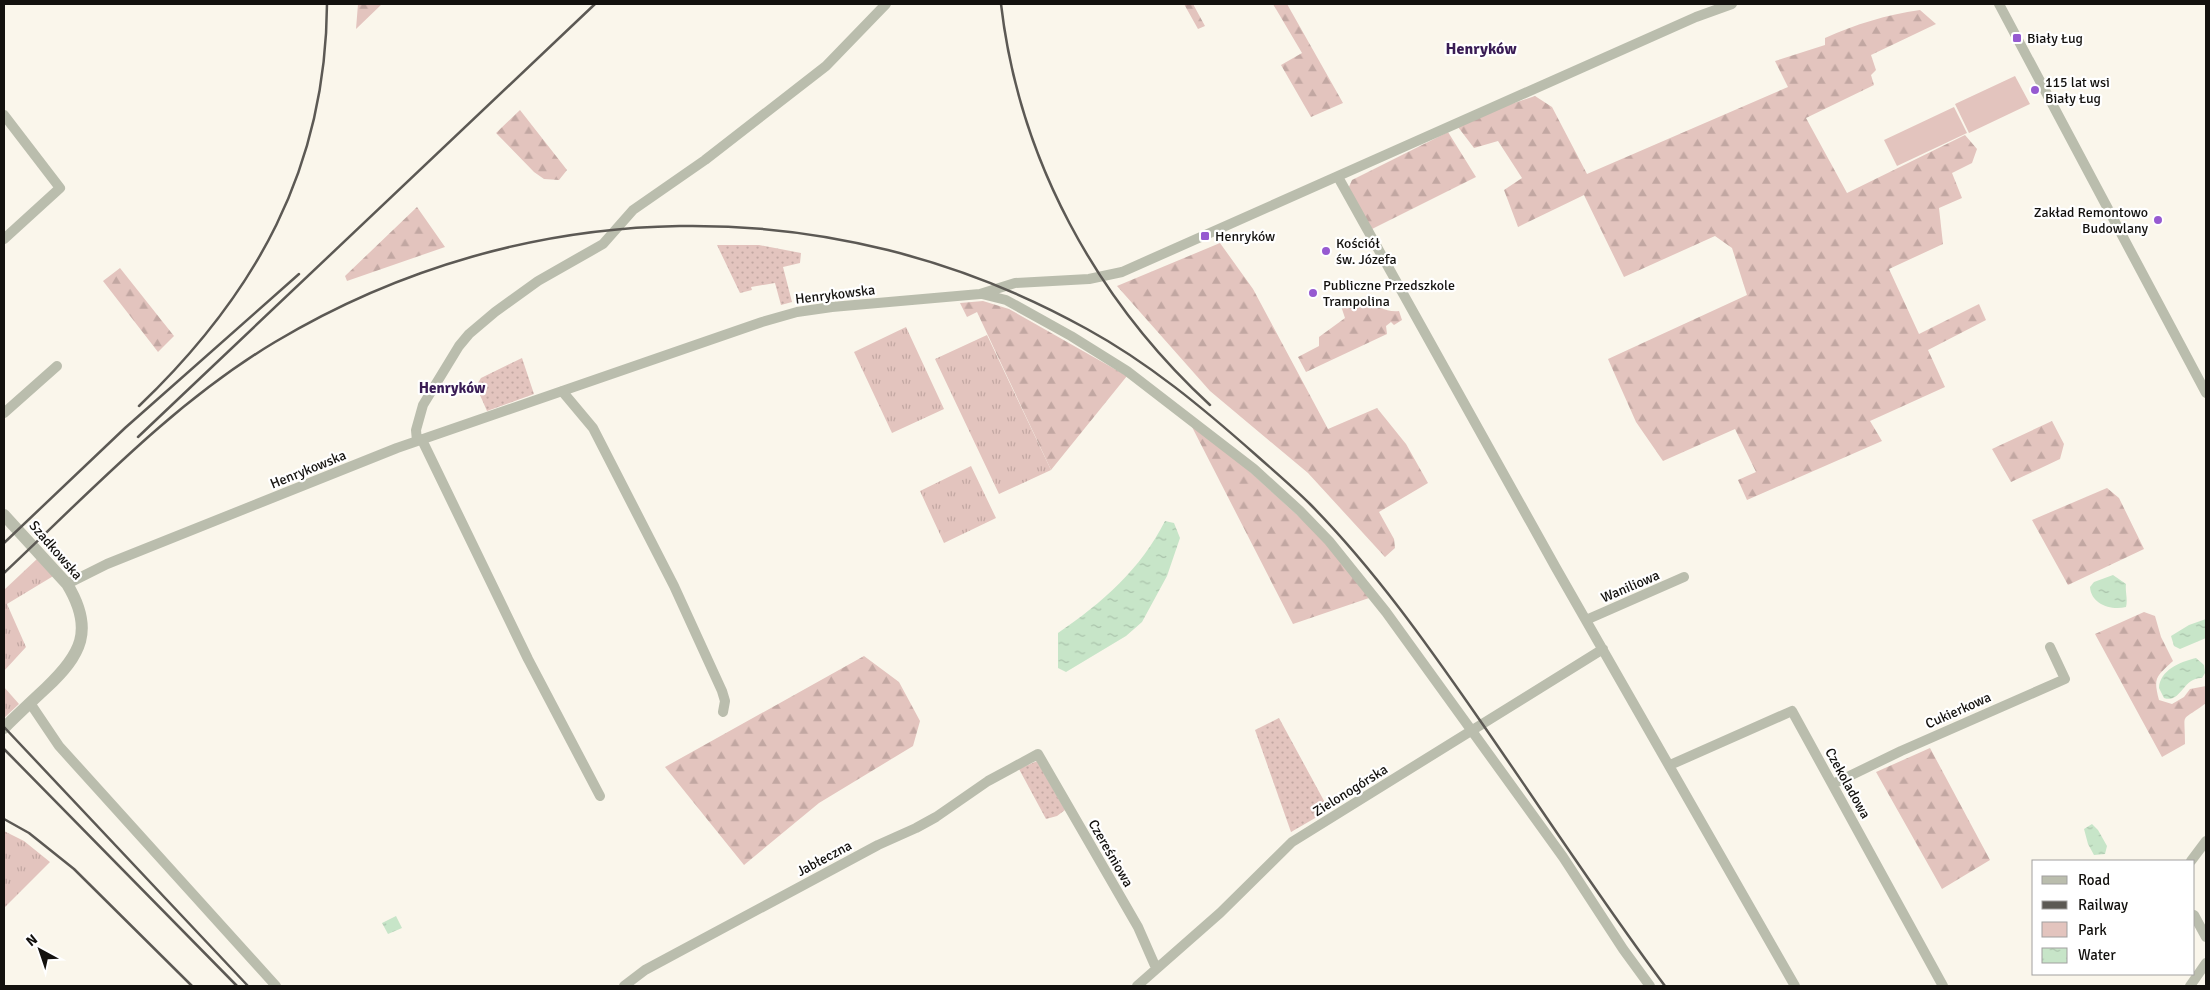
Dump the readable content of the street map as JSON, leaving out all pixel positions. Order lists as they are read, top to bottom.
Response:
{
  "streets": {
    "street": [
      "Henrykowska",
      "Szadkowska",
      "Waniliowa",
      "Cukierkowa",
      "Czekoladowa",
      "Zielonogórska",
      "Czereśniowa",
      "Jabłeczna"
    ]
  },
  "crossings": [
    ["Henrykowska", "Szadkowska"],
    ["Cukierkowa", "Czekoladowa"],
    ["Zielonogórska", "Czereśniowa"],
    ["Czereśniowa", "Jabłeczna"]
  ],
  "districts": ["Henryków", "Henryków"],
  "places": {
    "transit": ["Biały Ług", "Henryków"],
    "other": [
      "115 lat wsi Biały Ług",
      "Zakład Remontowo Budowlany",
      "Kościół św. Józefa",
      "Publiczne Przedszkole Trampolina"
    ]
  },
  "legend": [
    "Road",
    "Railway",
    "Park",
    "Water"
  ],
  "north": "top left"
}
